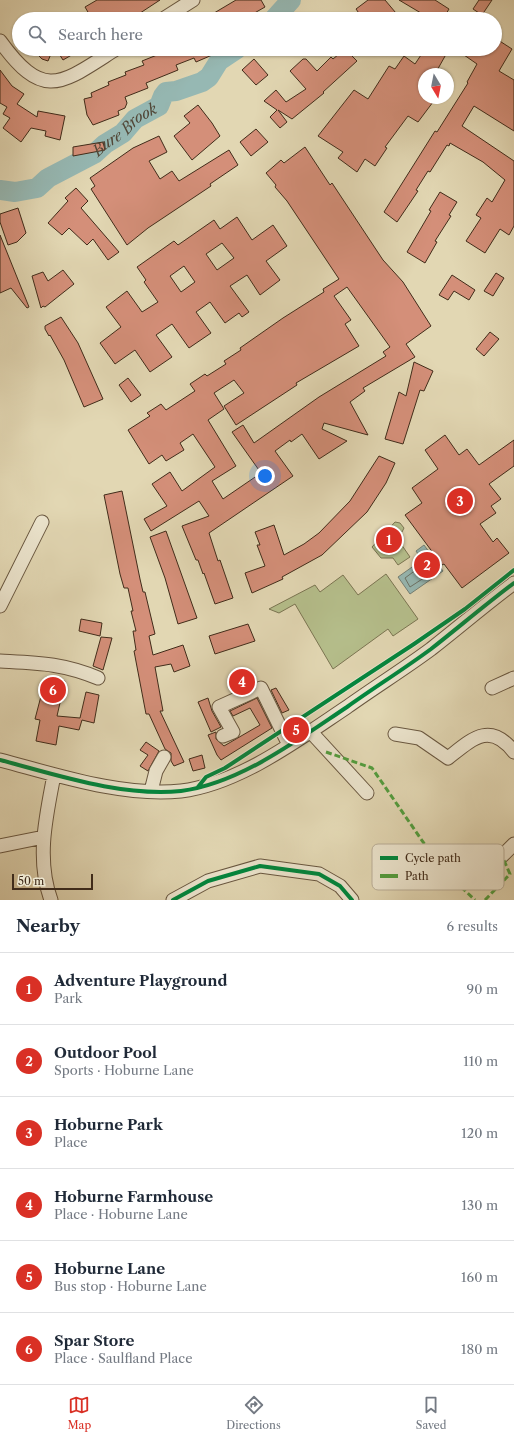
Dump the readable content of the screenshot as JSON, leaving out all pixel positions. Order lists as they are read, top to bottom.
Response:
{
  "water": ["Bure Brook"],
  "legend": ["Cycle path", "Path"],
  "scale_bar": "50 m",
  "north": "bottom",
  "page": {
    "search": "Search here",
    "pins": [
      "3",
      "1",
      "2",
      "4",
      "6",
      "5"
    ],
    "scale": "50 m",
    "heading": ["Nearby", "6 results"],
    "list": [
      {
        "mark": "1",
        "name": "Adventure Playground",
        "note": "Park",
        "value": "90 m"
      },
      {
        "mark": "2",
        "name": "Outdoor Pool",
        "note": "Sports · Hoburne Lane",
        "value": "110 m"
      },
      {
        "mark": "3",
        "name": "Hoburne Park",
        "note": "Place",
        "value": "120 m"
      },
      {
        "mark": "4",
        "name": "Hoburne Farmhouse",
        "note": "Place · Hoburne Lane",
        "value": "130 m"
      },
      {
        "mark": "5",
        "name": "Hoburne Lane",
        "note": "Bus stop · Hoburne Lane",
        "value": "160 m"
      },
      {
        "mark": "6",
        "name": "Spar Store",
        "note": "Place · Saulfland Place",
        "value": "180 m"
      }
    ],
    "nav": ["Map", "Directions", "Saved"]
  }
}
